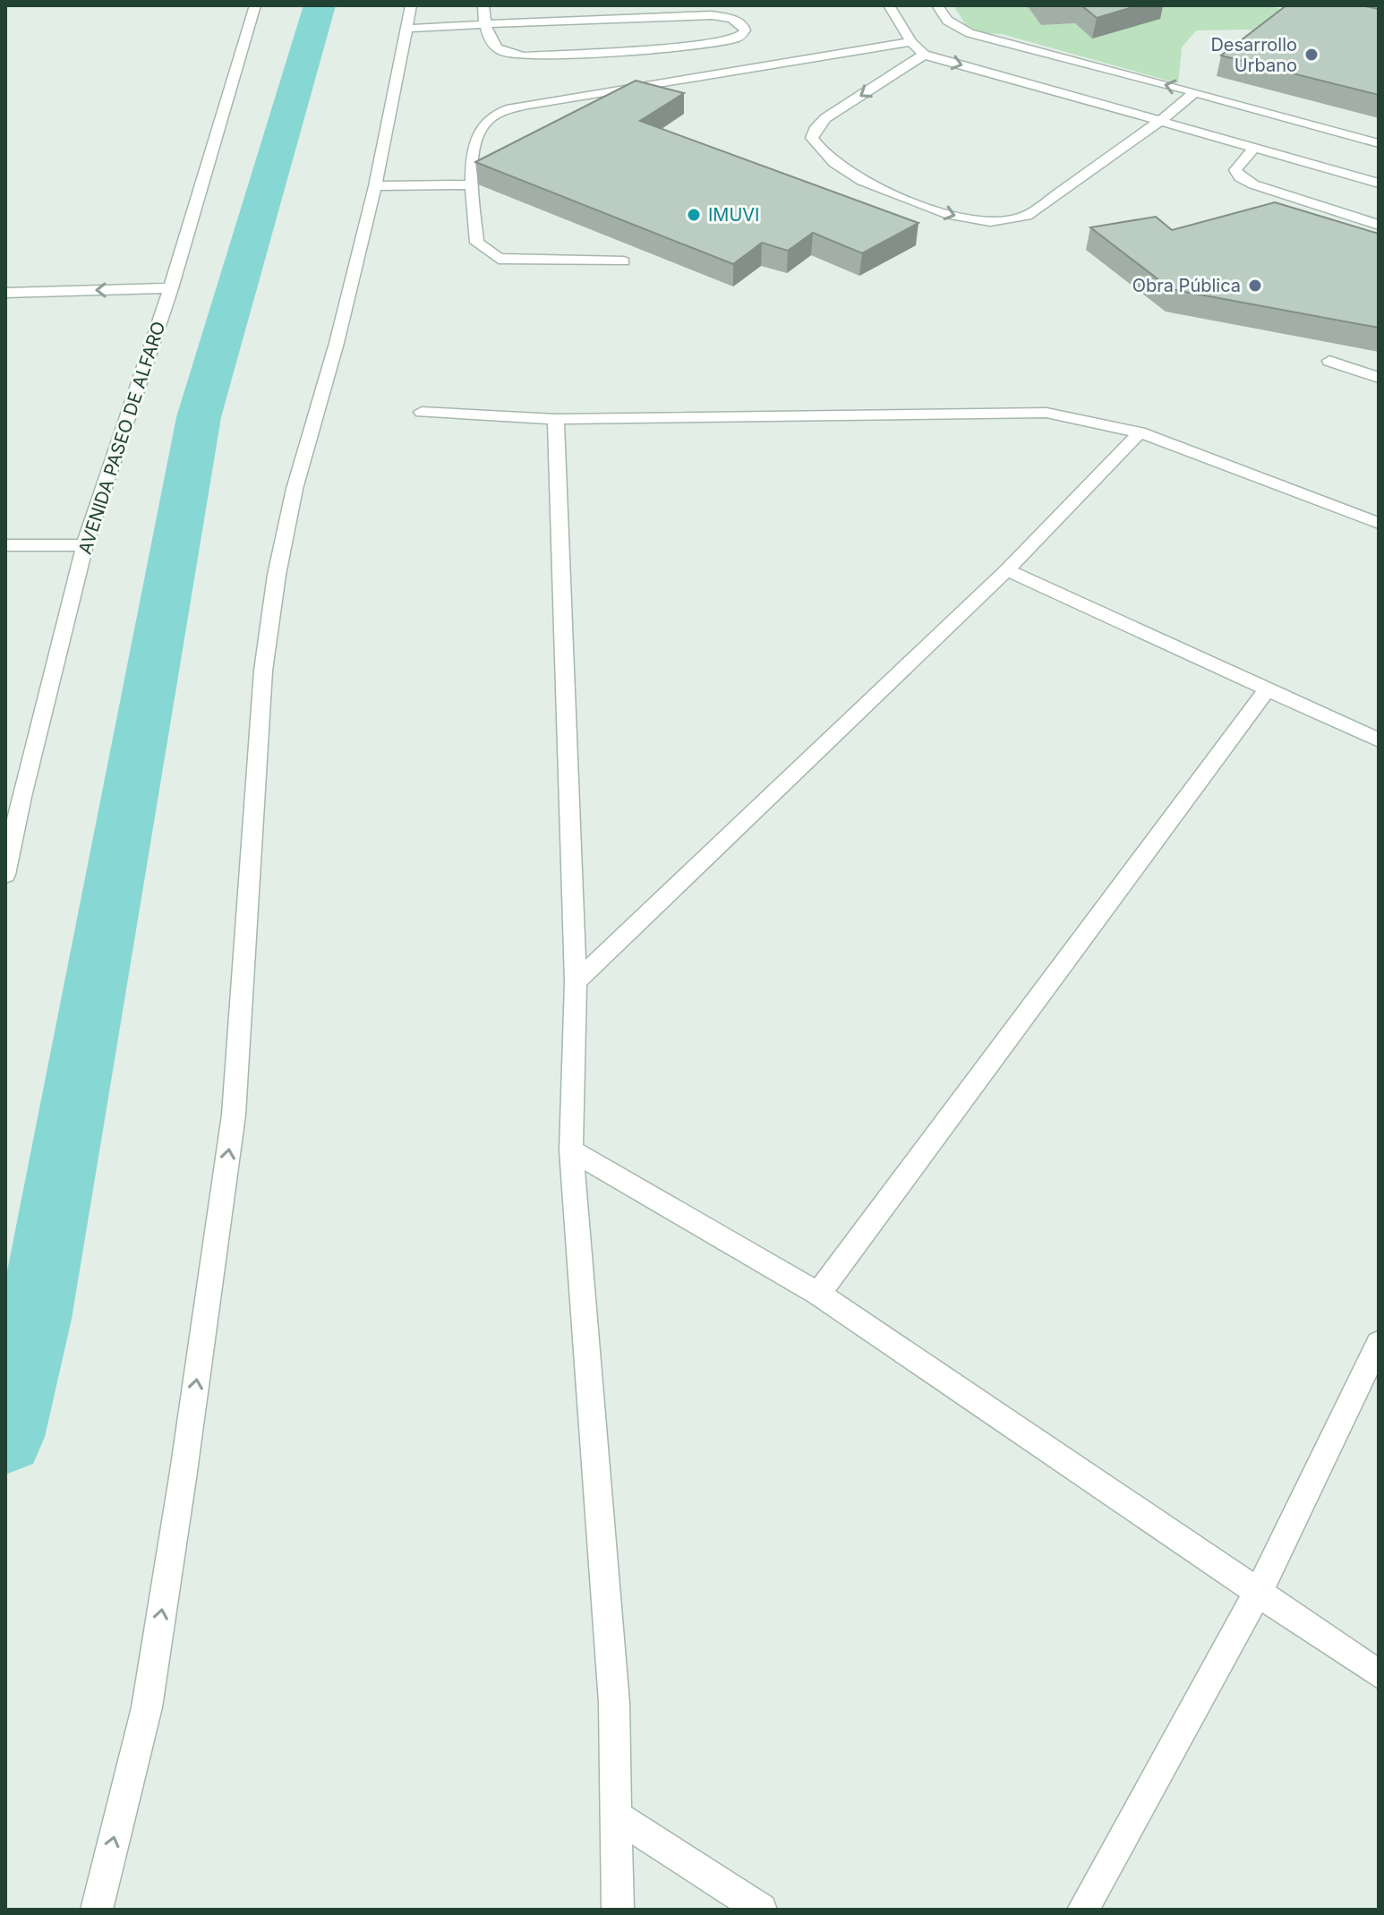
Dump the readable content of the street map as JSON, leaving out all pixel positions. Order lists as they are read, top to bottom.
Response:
{
  "streets": {
    "street": ["AVENIDA PASEO DE ALFARO"]
  },
  "places": ["Desarrollo Urbano", "IMUVI", "Obra Pública"]
}
